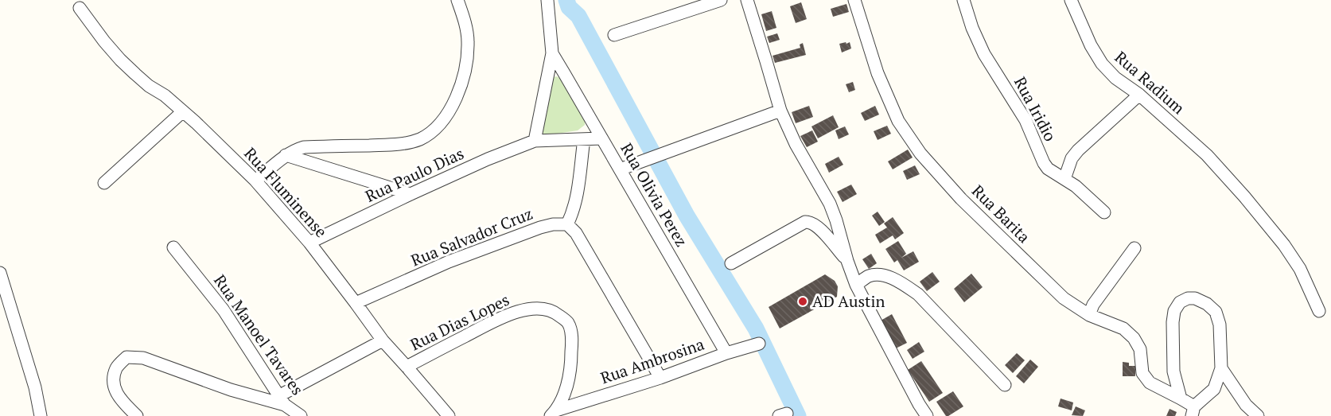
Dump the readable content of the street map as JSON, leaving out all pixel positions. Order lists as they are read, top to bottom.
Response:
{
  "streets": {
    "street": [
      "Rua Radium",
      "Rua Iridio",
      "Rua Paulo Dias",
      "Rua Fluminense",
      "Rua Olivia Perez",
      "Rua Barita",
      "Rua Salvador Cruz",
      "Rua Dias Lopes",
      "Rua Manoel Tavares",
      "Rua Ambrosina"
    ]
  },
  "crossings": [
    ["Rua Paulo Dias", "Rua Fluminense"],
    ["Rua Paulo Dias", "Rua Olivia Perez"],
    ["Rua Fluminense", "Rua Salvador Cruz"],
    ["Rua Fluminense", "Rua Dias Lopes"],
    ["Rua Olivia Perez", "Rua Ambrosina"],
    ["Rua Dias Lopes", "Rua Ambrosina"]
  ],
  "places": ["AD Austin"]
}
